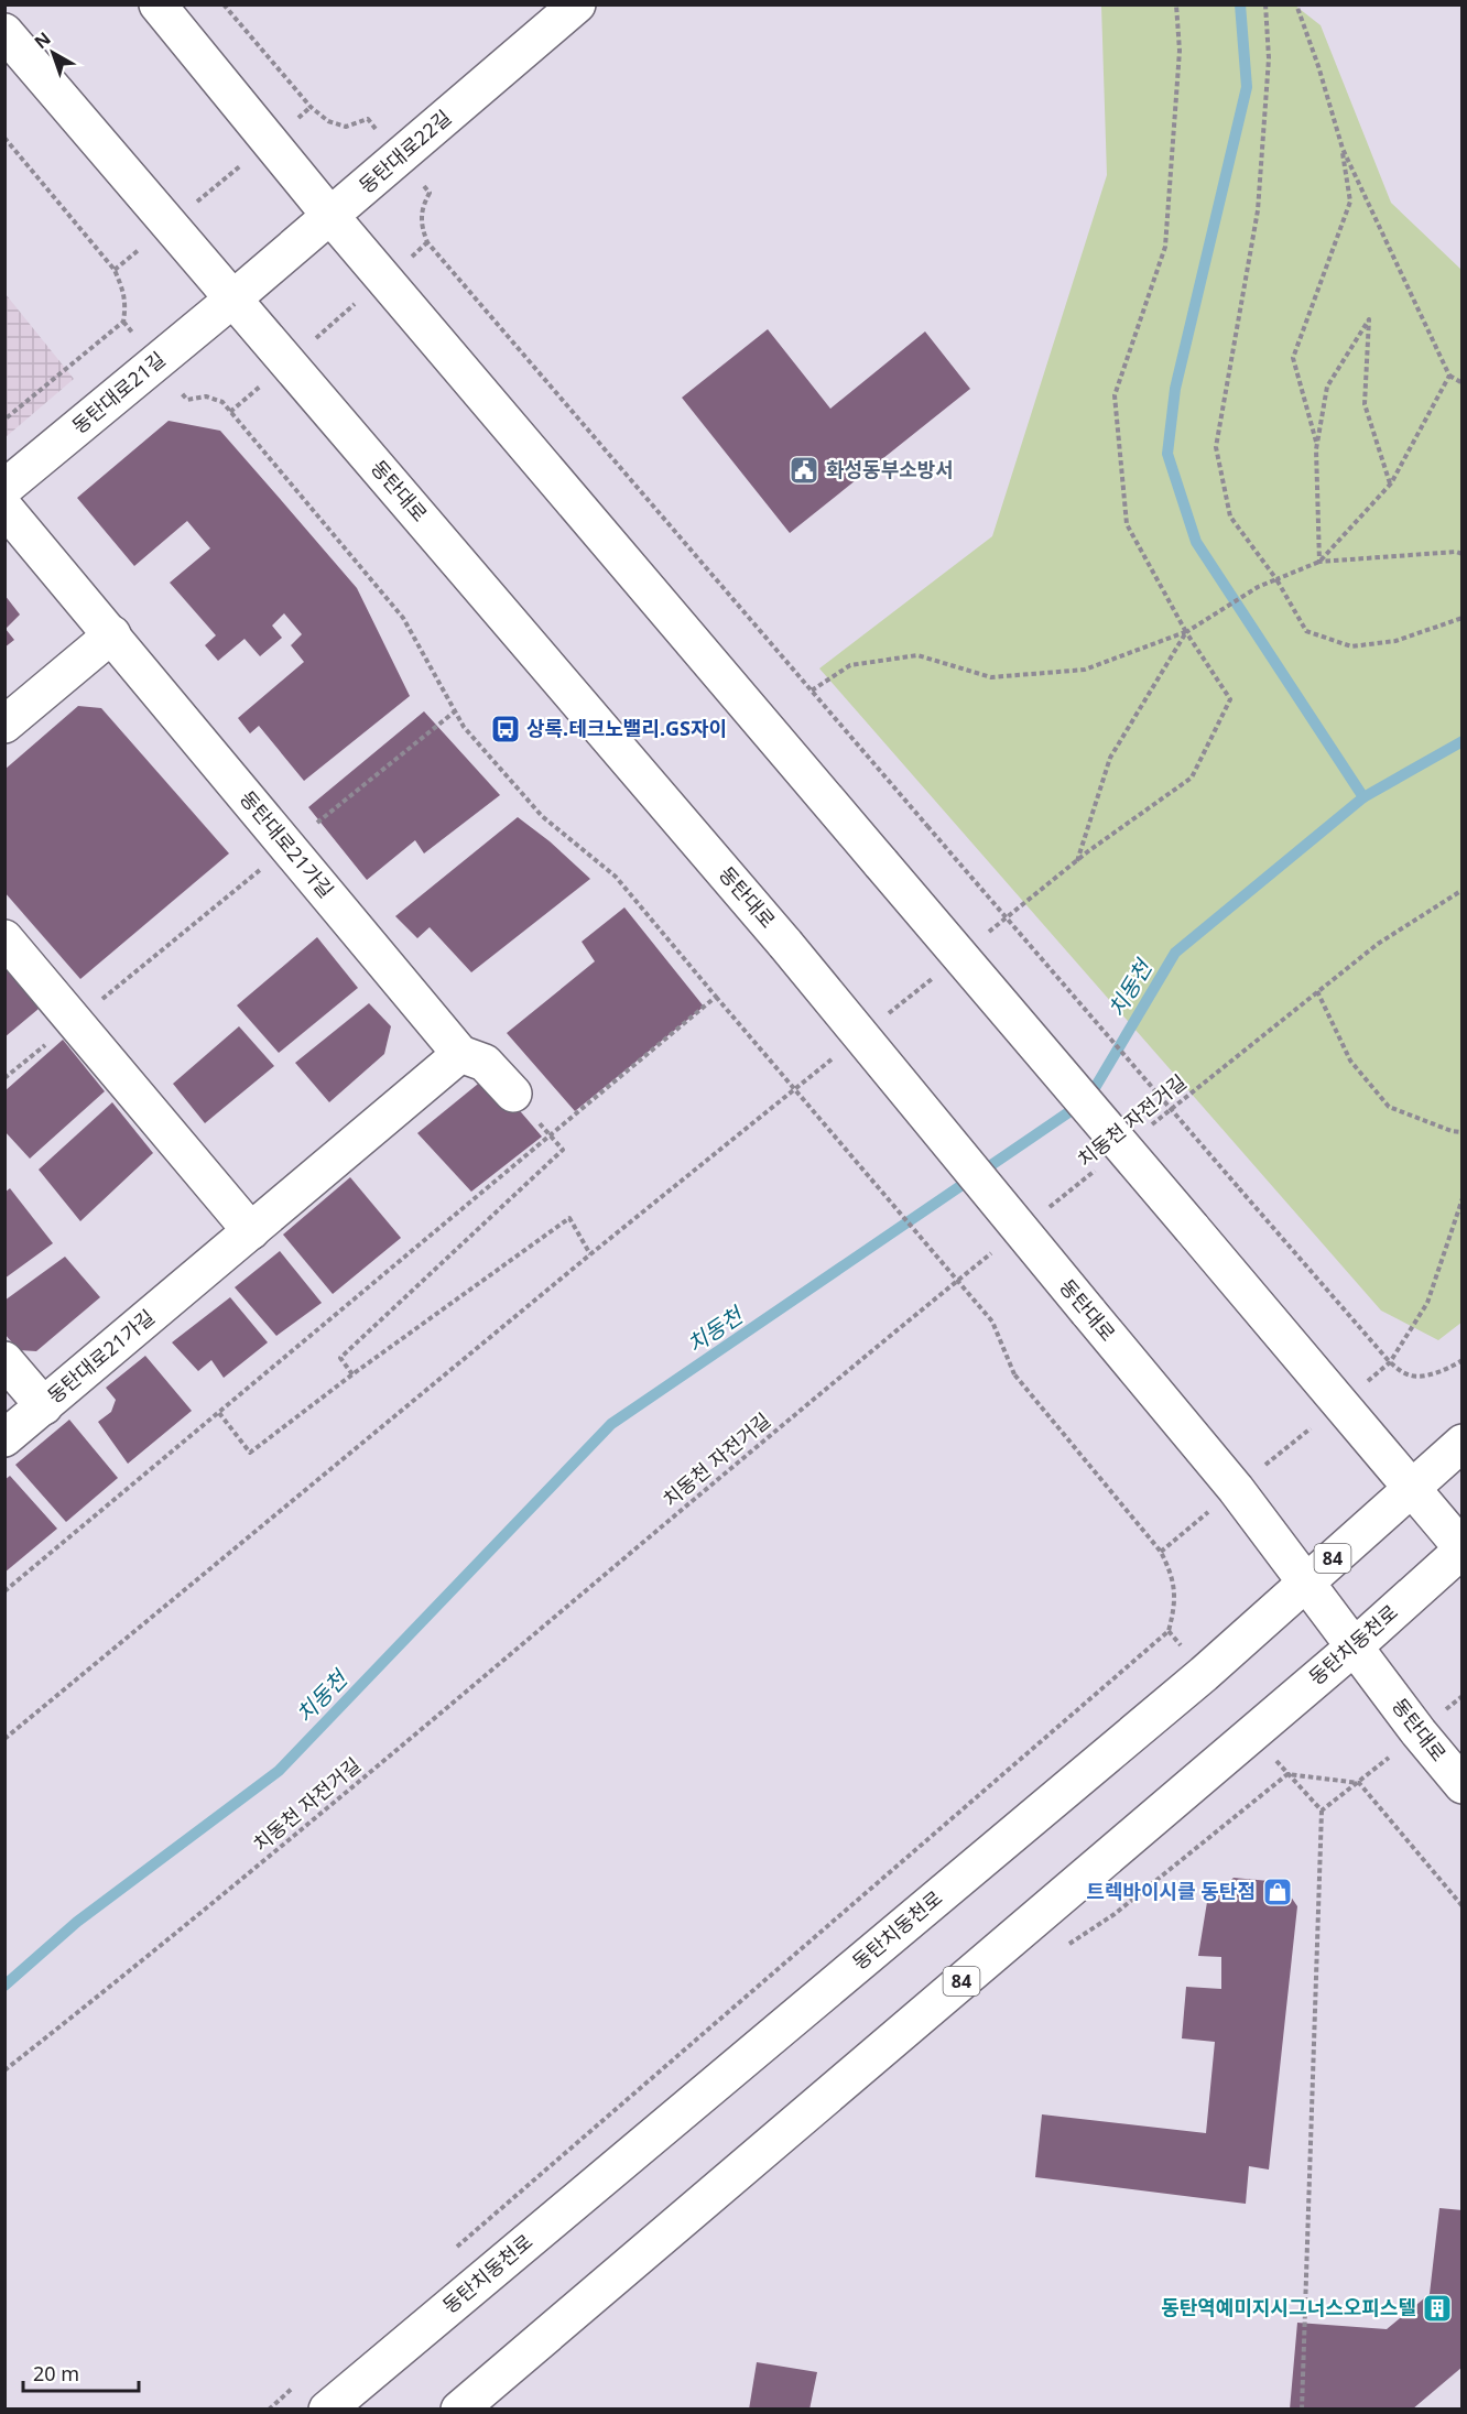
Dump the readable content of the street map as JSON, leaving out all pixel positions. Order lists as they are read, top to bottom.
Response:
{
  "streets": {
    "main road": [
      "동탄대로22길",
      "동탄대로21길",
      "동탄대로",
      "동탄대로21가길",
      "84",
      "동탄치동천로"
    ],
    "path": ["치동천 자전거길"]
  },
  "crossings": [
    ["동탄대로22길", "동탄대로21길"],
    ["동탄대로22길", "동탄대로"],
    ["동탄대로21길", "동탄대로"],
    ["동탄대로", "동탄치동천로"]
  ],
  "water": ["치동천"],
  "places": {
    "public building": ["화성동부소방서"],
    "bus stop": ["상록.테크노밸리.GS자이"],
    "shop": ["트렉바이시클 동탄점"],
    "building": ["동탄역예미지시그너스오피스텔"]
  },
  "scale_bar": "20 m",
  "north": "top left"
}
